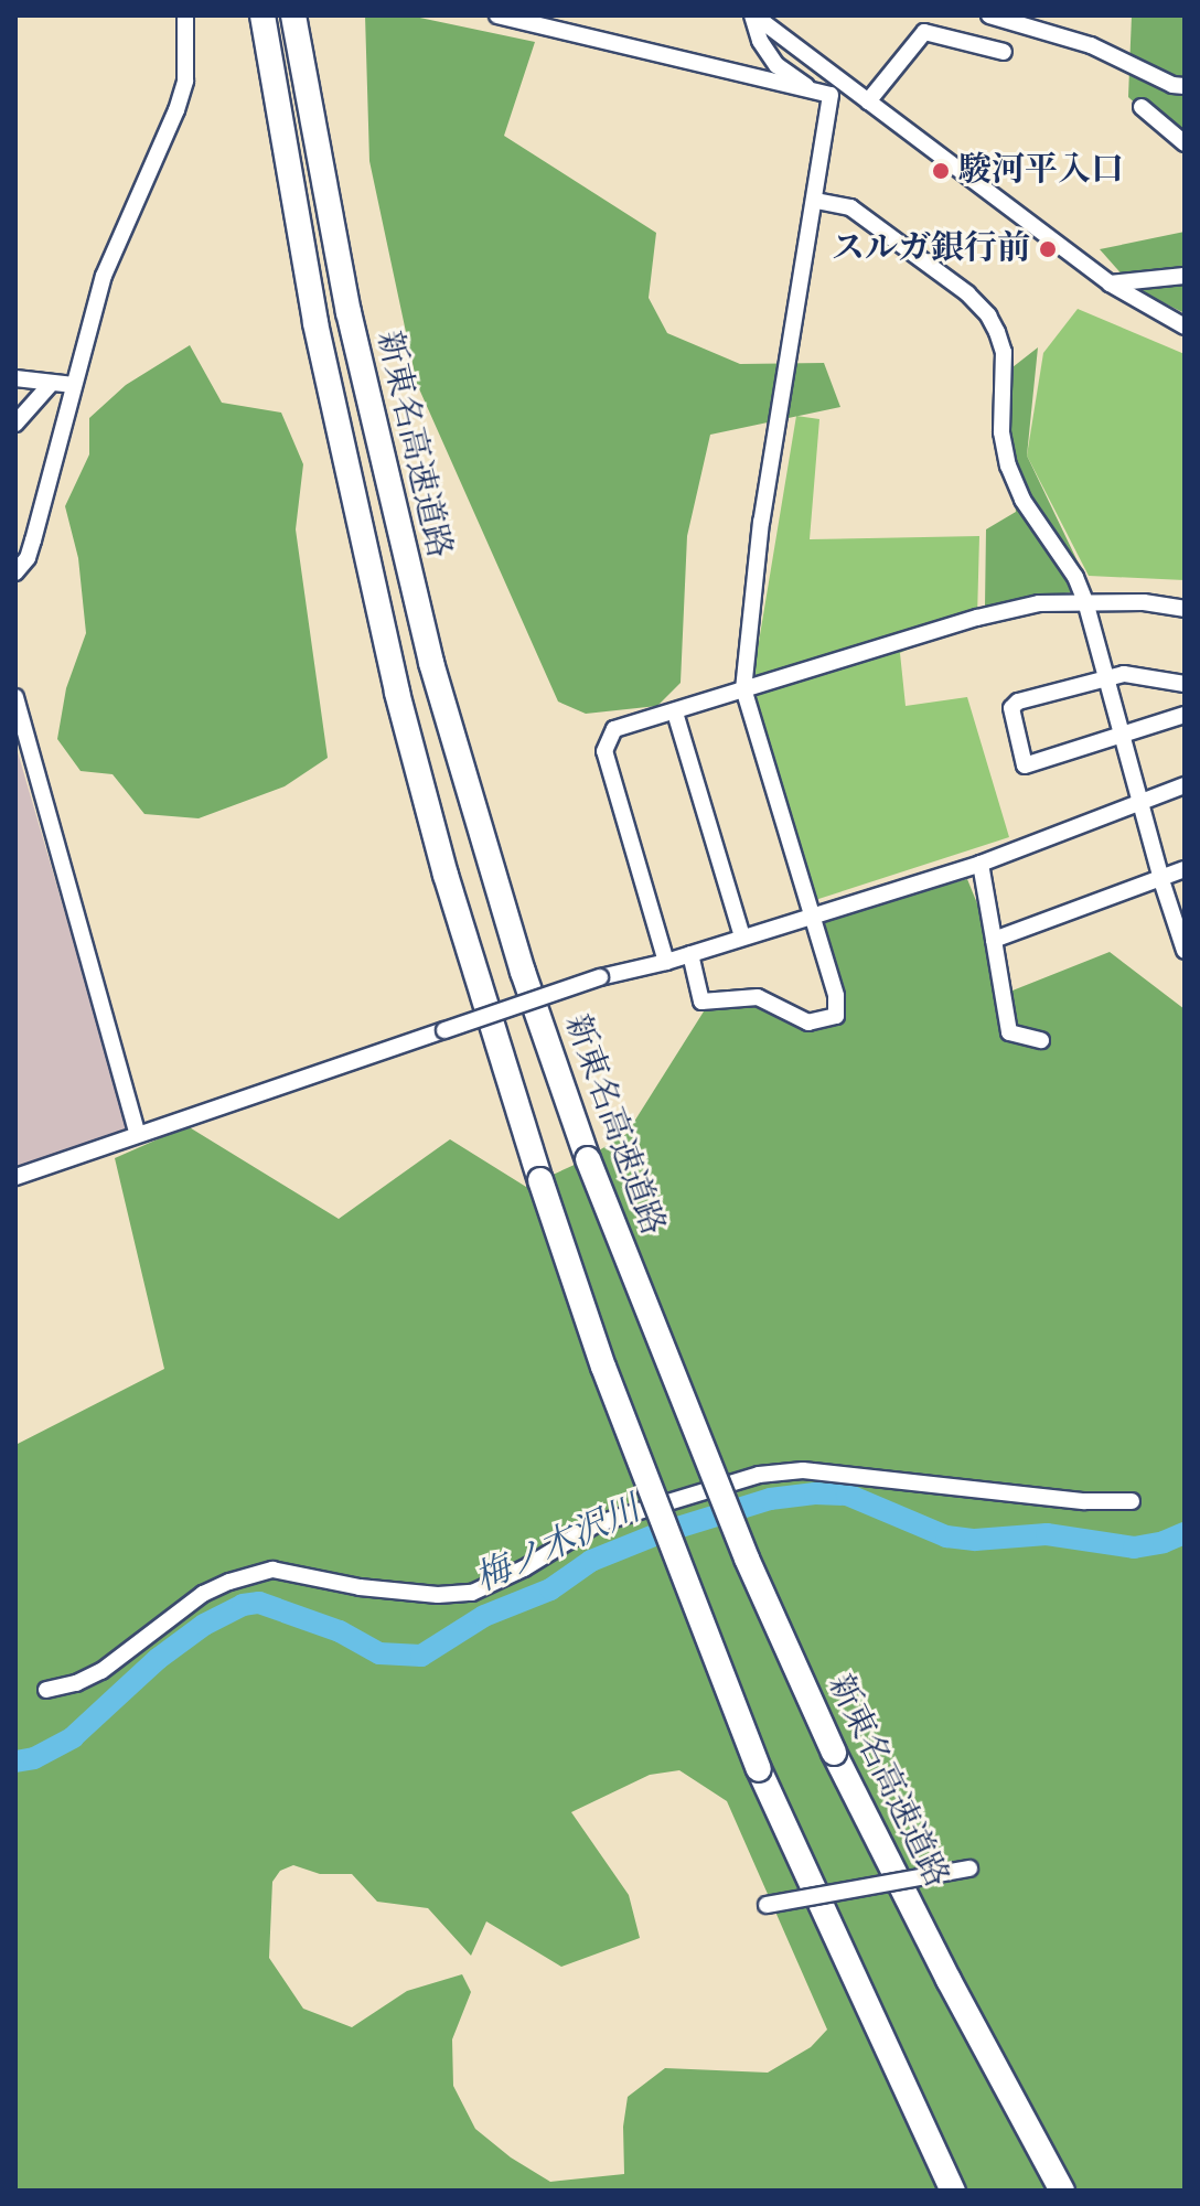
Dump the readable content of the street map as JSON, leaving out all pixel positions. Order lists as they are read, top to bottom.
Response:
{
  "streets": {
    "highway": ["新東名高速道路"]
  },
  "water": ["梅ノ木沢川"],
  "places": ["駿河平入口", "スルガ銀行前"]
}
